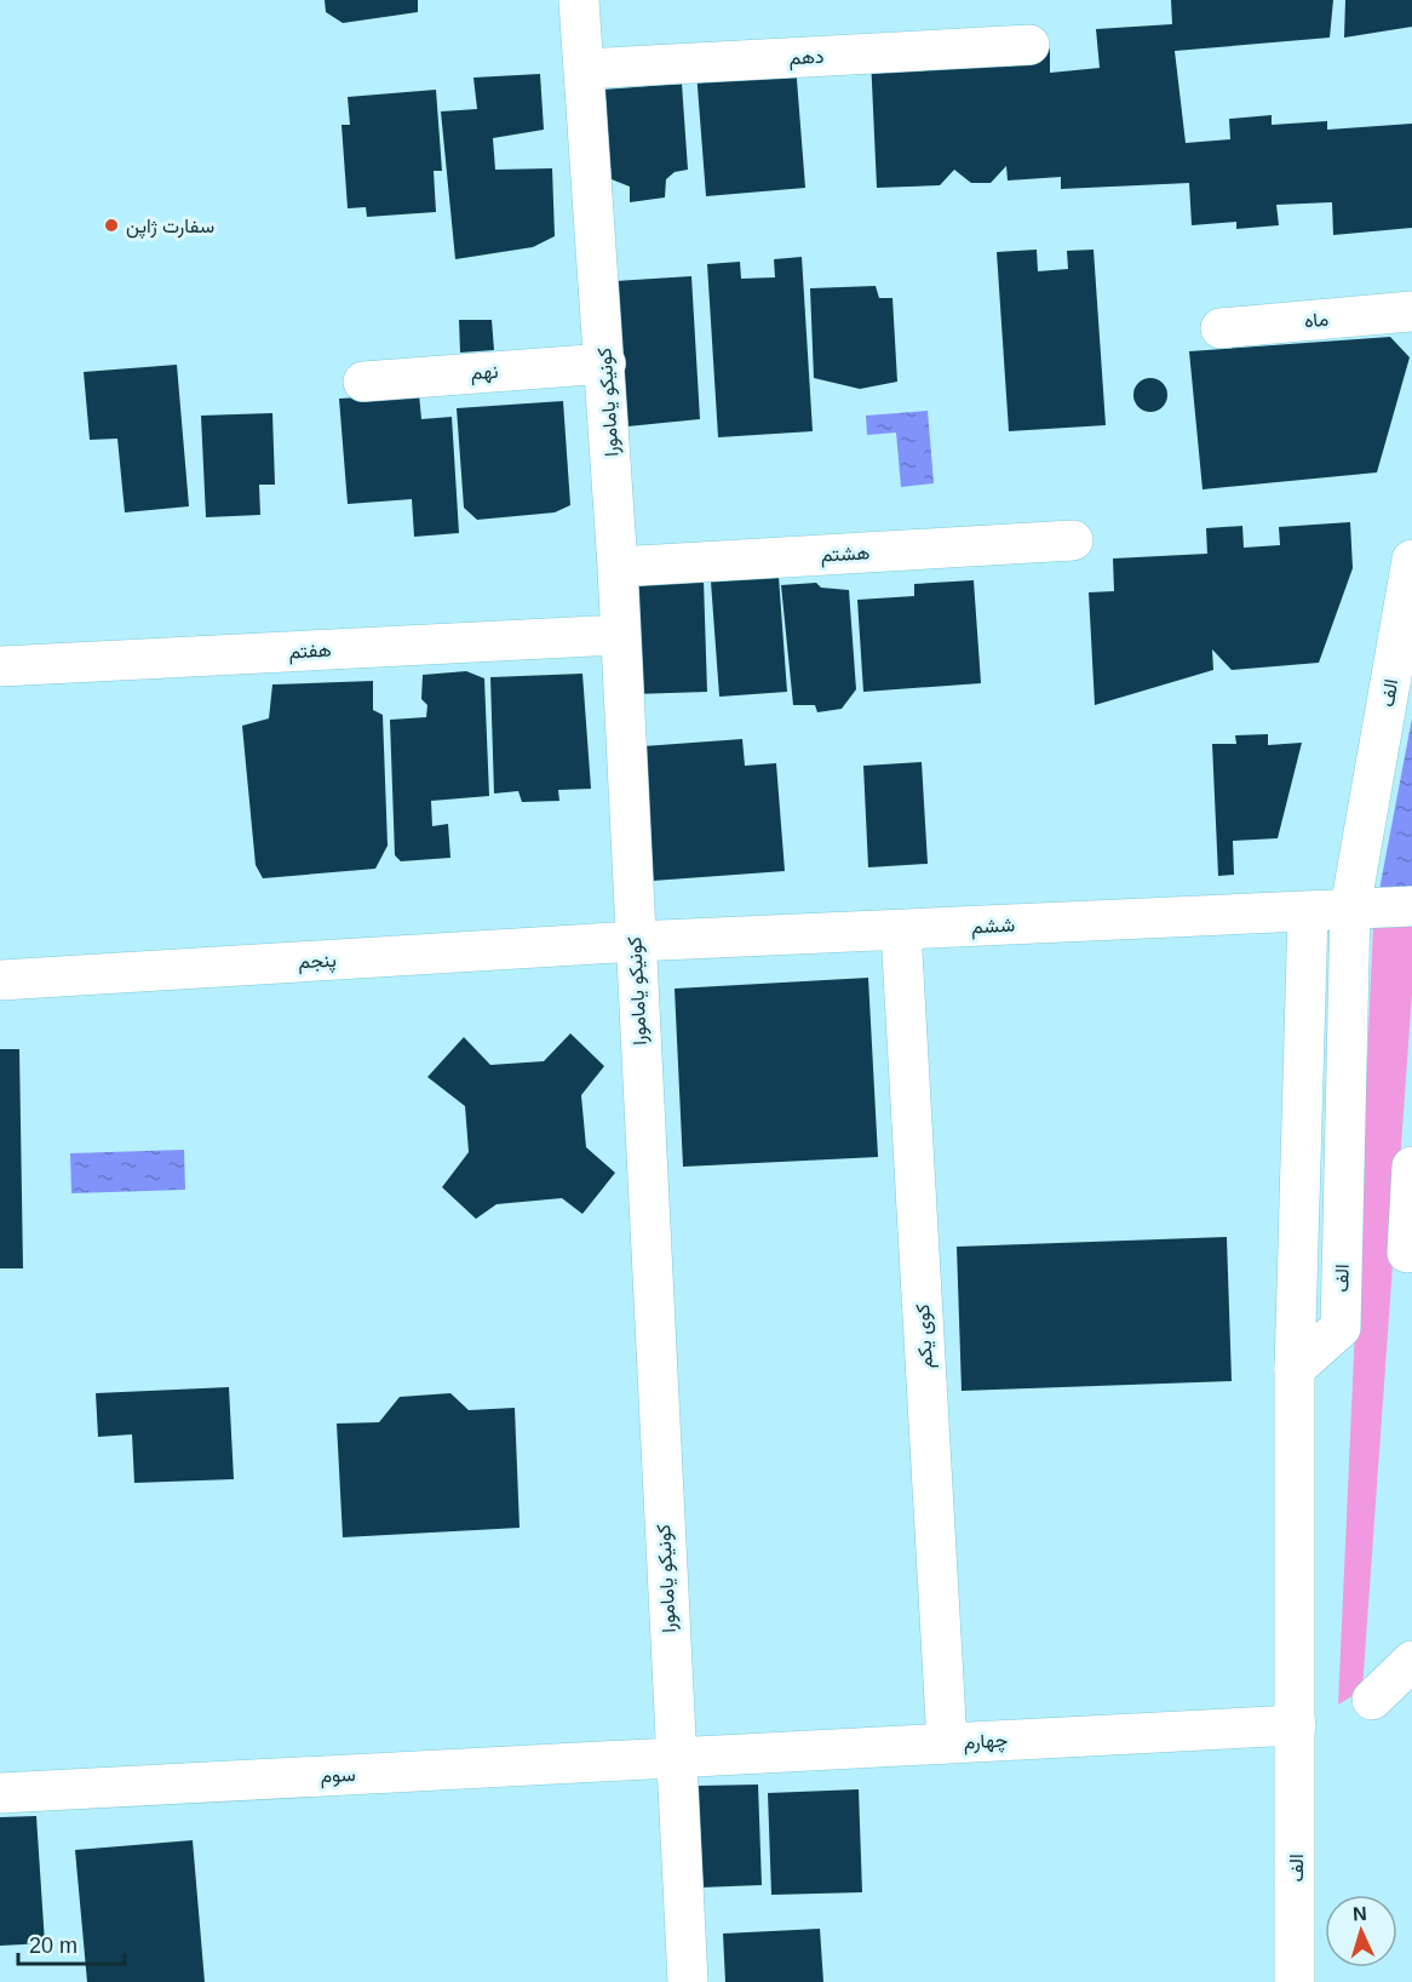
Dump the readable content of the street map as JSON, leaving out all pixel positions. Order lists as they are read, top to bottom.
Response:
{
  "streets": {
    "street": [
      "دهم",
      "ماه",
      "نهم",
      "کونیکو یامامورا",
      "هشتم",
      "هفتم",
      "الف",
      "ششم",
      "پنجم",
      "کوی یکم",
      "چهارم",
      "سوم"
    ]
  },
  "crossings": [
    ["دهم", "کونیکو یامامورا"],
    ["نهم", "کونیکو یامامورا"],
    ["کونیکو یامامورا", "هشتم"],
    ["کونیکو یامامورا", "هفتم"],
    ["کونیکو یامامورا", "ششم"],
    ["کونیکو یامامورا", "پنجم"],
    ["کونیکو یامامورا", "چهارم"],
    ["کونیکو یامامورا", "سوم"],
    ["الف", "ششم"],
    ["الف", "چهارم"],
    ["ششم", "پنجم"],
    ["ششم", "کوی یکم"],
    ["کوی یکم", "چهارم"],
    ["چهارم", "سوم"]
  ],
  "places": ["سفارت ژاپن"],
  "scale_bar": "20 m",
  "north": "top"
}
